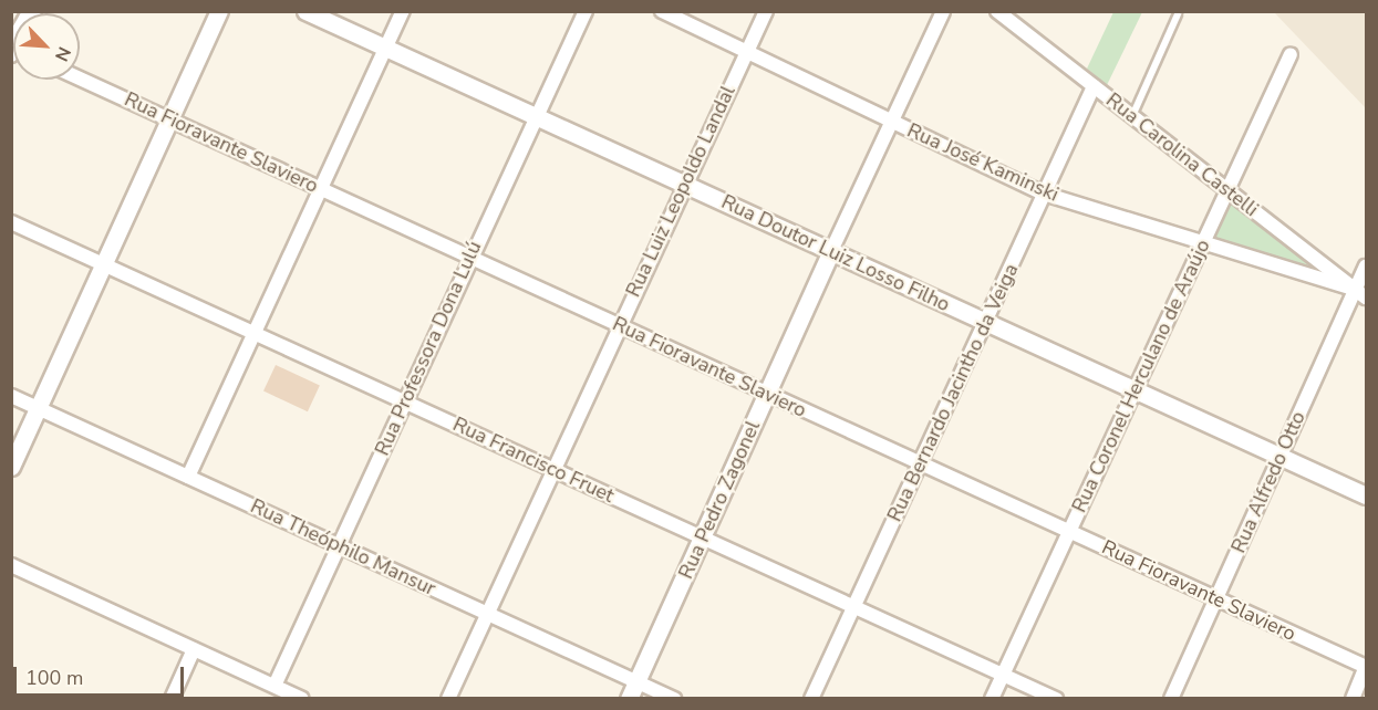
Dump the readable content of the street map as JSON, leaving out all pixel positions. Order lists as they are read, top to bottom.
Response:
{
  "streets": {
    "street": [
      "Rua Fioravante Slaviero",
      "Rua Carolina Castelli",
      "Rua José Kaminski",
      "Rua Luiz Leopoldo Landal",
      "Rua Doutor Luiz Losso Filho",
      "Rua Professora Dona Lulú",
      "Rua Coronel Herculano de Araújo",
      "Rua Bernardo Jacintho da Veiga",
      "Rua Francisco Fruet",
      "Rua Alfredo Otto",
      "Rua Pedro Zagonel",
      "Rua Theóphilo Mansur"
    ]
  },
  "crossings": [
    ["Rua Fioravante Slaviero", "Rua Luiz Leopoldo Landal"],
    ["Rua Fioravante Slaviero", "Rua Professora Dona Lulú"],
    ["Rua Fioravante Slaviero", "Rua Coronel Herculano de Araújo"],
    ["Rua Fioravante Slaviero", "Rua Bernardo Jacintho da Veiga"],
    ["Rua Fioravante Slaviero", "Rua Alfredo Otto"],
    ["Rua Fioravante Slaviero", "Rua Pedro Zagonel"],
    ["Rua Carolina Castelli", "Rua José Kaminski"],
    ["Rua Carolina Castelli", "Rua Coronel Herculano de Araújo"],
    ["Rua Carolina Castelli", "Rua Bernardo Jacintho da Veiga"],
    ["Rua Carolina Castelli", "Rua Alfredo Otto"],
    ["Rua José Kaminski", "Rua Luiz Leopoldo Landal"],
    ["Rua José Kaminski", "Rua Coronel Herculano de Araújo"],
    ["Rua José Kaminski", "Rua Bernardo Jacintho da Veiga"],
    ["Rua José Kaminski", "Rua Alfredo Otto"],
    ["Rua José Kaminski", "Rua Pedro Zagonel"],
    ["Rua Luiz Leopoldo Landal", "Rua Doutor Luiz Losso Filho"],
    ["Rua Luiz Leopoldo Landal", "Rua Francisco Fruet"],
    ["Rua Luiz Leopoldo Landal", "Rua Theóphilo Mansur"],
    ["Rua Doutor Luiz Losso Filho", "Rua Professora Dona Lulú"],
    ["Rua Doutor Luiz Losso Filho", "Rua Coronel Herculano de Araújo"],
    ["Rua Doutor Luiz Losso Filho", "Rua Bernardo Jacintho da Veiga"],
    ["Rua Doutor Luiz Losso Filho", "Rua Alfredo Otto"],
    ["Rua Doutor Luiz Losso Filho", "Rua Pedro Zagonel"],
    ["Rua Professora Dona Lulú", "Rua Francisco Fruet"],
    ["Rua Professora Dona Lulú", "Rua Theóphilo Mansur"],
    ["Rua Coronel Herculano de Araújo", "Rua Francisco Fruet"],
    ["Rua Bernardo Jacintho da Veiga", "Rua Francisco Fruet"],
    ["Rua Francisco Fruet", "Rua Pedro Zagonel"],
    ["Rua Pedro Zagonel", "Rua Theóphilo Mansur"]
  ],
  "scale_bar": "100 m",
  "north": "bottom right"
}
